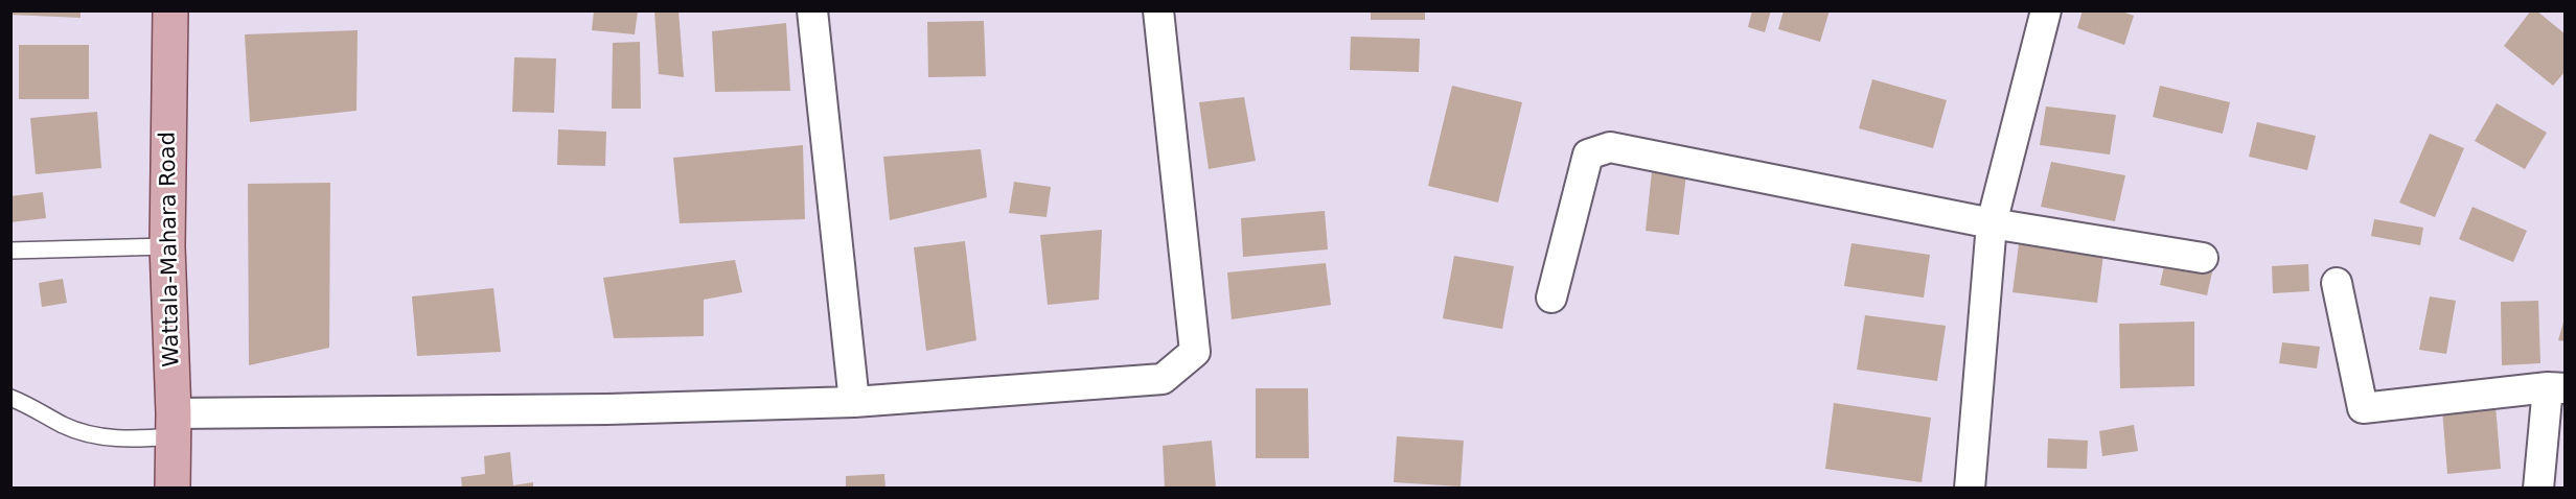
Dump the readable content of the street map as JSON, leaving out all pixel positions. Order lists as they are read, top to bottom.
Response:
{
  "streets": {
    "main road": ["Wattala-Mahara Road"]
  }
}
